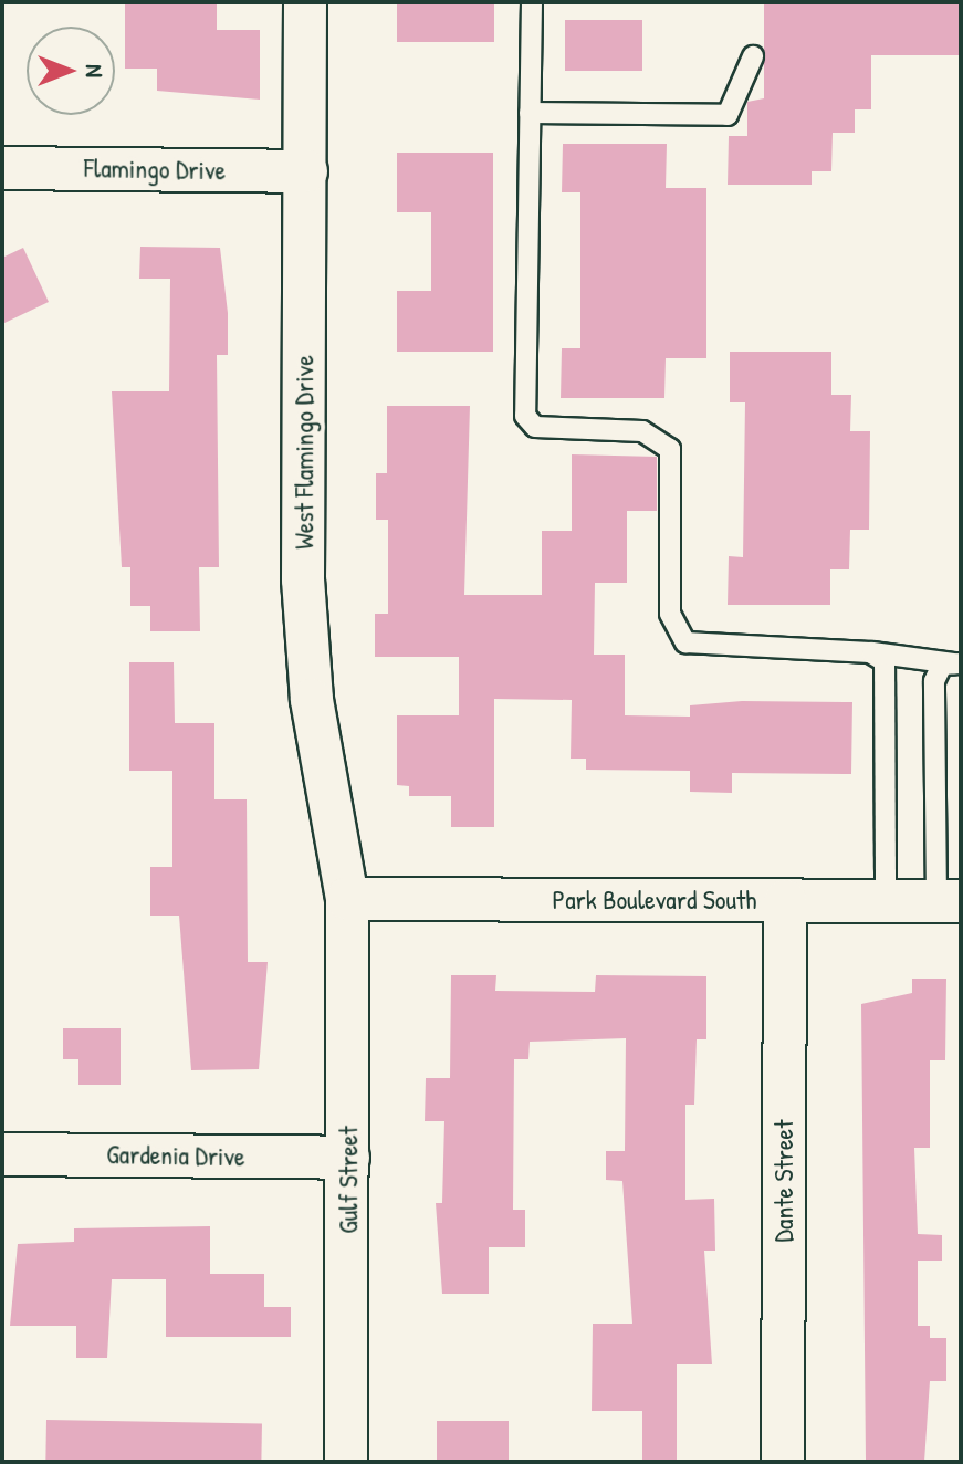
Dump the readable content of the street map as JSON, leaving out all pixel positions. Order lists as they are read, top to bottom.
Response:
{
  "streets": {
    "street": [
      "Flamingo Drive",
      "West Flamingo Drive",
      "Park Boulevard South",
      "Gardenia Drive",
      "Gulf Street",
      "Dante Street"
    ]
  },
  "crossings": [
    ["Flamingo Drive", "West Flamingo Drive"],
    ["West Flamingo Drive", "Park Boulevard South"],
    ["West Flamingo Drive", "Gulf Street"],
    ["Park Boulevard South", "Gulf Street"],
    ["Park Boulevard South", "Dante Street"],
    ["Gardenia Drive", "Gulf Street"]
  ],
  "north": "right"
}
